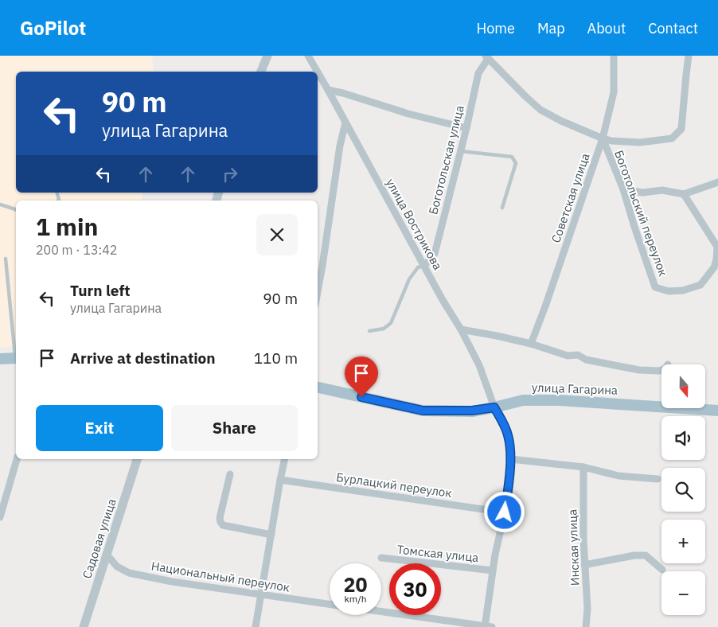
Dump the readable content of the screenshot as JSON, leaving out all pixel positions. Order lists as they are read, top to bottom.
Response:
{
  "streets": {
    "main road": ["улица Гагарина"],
    "street": [
      "Боготольская улица",
      "Советская улица",
      "Боготольский переулок",
      "улица Вострикова",
      "Бурлацкий переулок",
      "Садовая улица",
      "Инская улица",
      "Томская улица",
      "Национальный переулок"
    ]
  },
  "crossings": [
    ["Боготольская улица", "улица Вострикова"],
    ["Советская улица", "Боготольский переулок"],
    ["улица Вострикова", "улица Гагарина"],
    ["улица Вострикова", "Томская улица"],
    ["улица Гагарина", "Томская улица"],
    ["Бурлацкий переулок", "Томская улица"],
    ["Садовая улица", "Национальный переулок"],
    ["Томская улица", "Национальный переулок"]
  ],
  "north": "bottom",
  "page": {
    "header": "GoPilot",
    "nav": [
      "Home",
      "Map",
      "About",
      "Contact"
    ],
    "turn": ["90 m", "улица Гагарина"],
    "heading": ["1 min", "200 m · 13:42"],
    "list": [
      {
        "name": "Turn left",
        "note": "улица Гагарина",
        "value": "90 m"
      },
      {
        "name": "Arrive at destination",
        "value": "110 m"
      }
    ],
    "map_buttons": ["+", "−"],
    "buttons": ["Exit", "Share"],
    "speed": "20 km/h",
    "limit": "30"
  }
}
